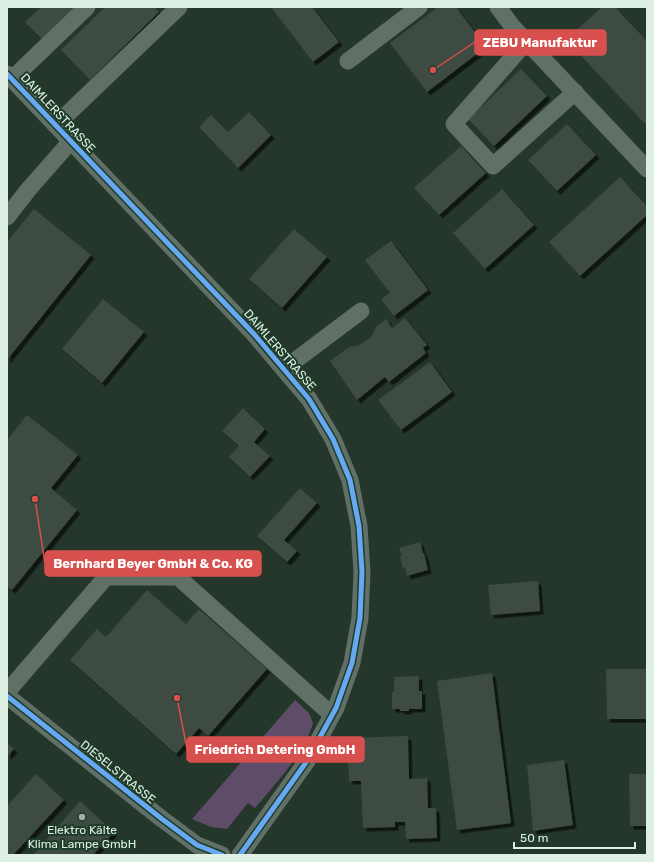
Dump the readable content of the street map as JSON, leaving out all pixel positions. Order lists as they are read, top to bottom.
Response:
{
  "streets": {
    "street": ["DAIMLERSTRASSE", "DIESELSTRASSE"]
  },
  "places": [
    "ZEBU Manufaktur",
    "Bernhard Beyer GmbH & Co. KG",
    "Friedrich Detering GmbH",
    "Elektro Kälte Klima Lampe GmbH"
  ],
  "scale_bar": "50 m"
}
